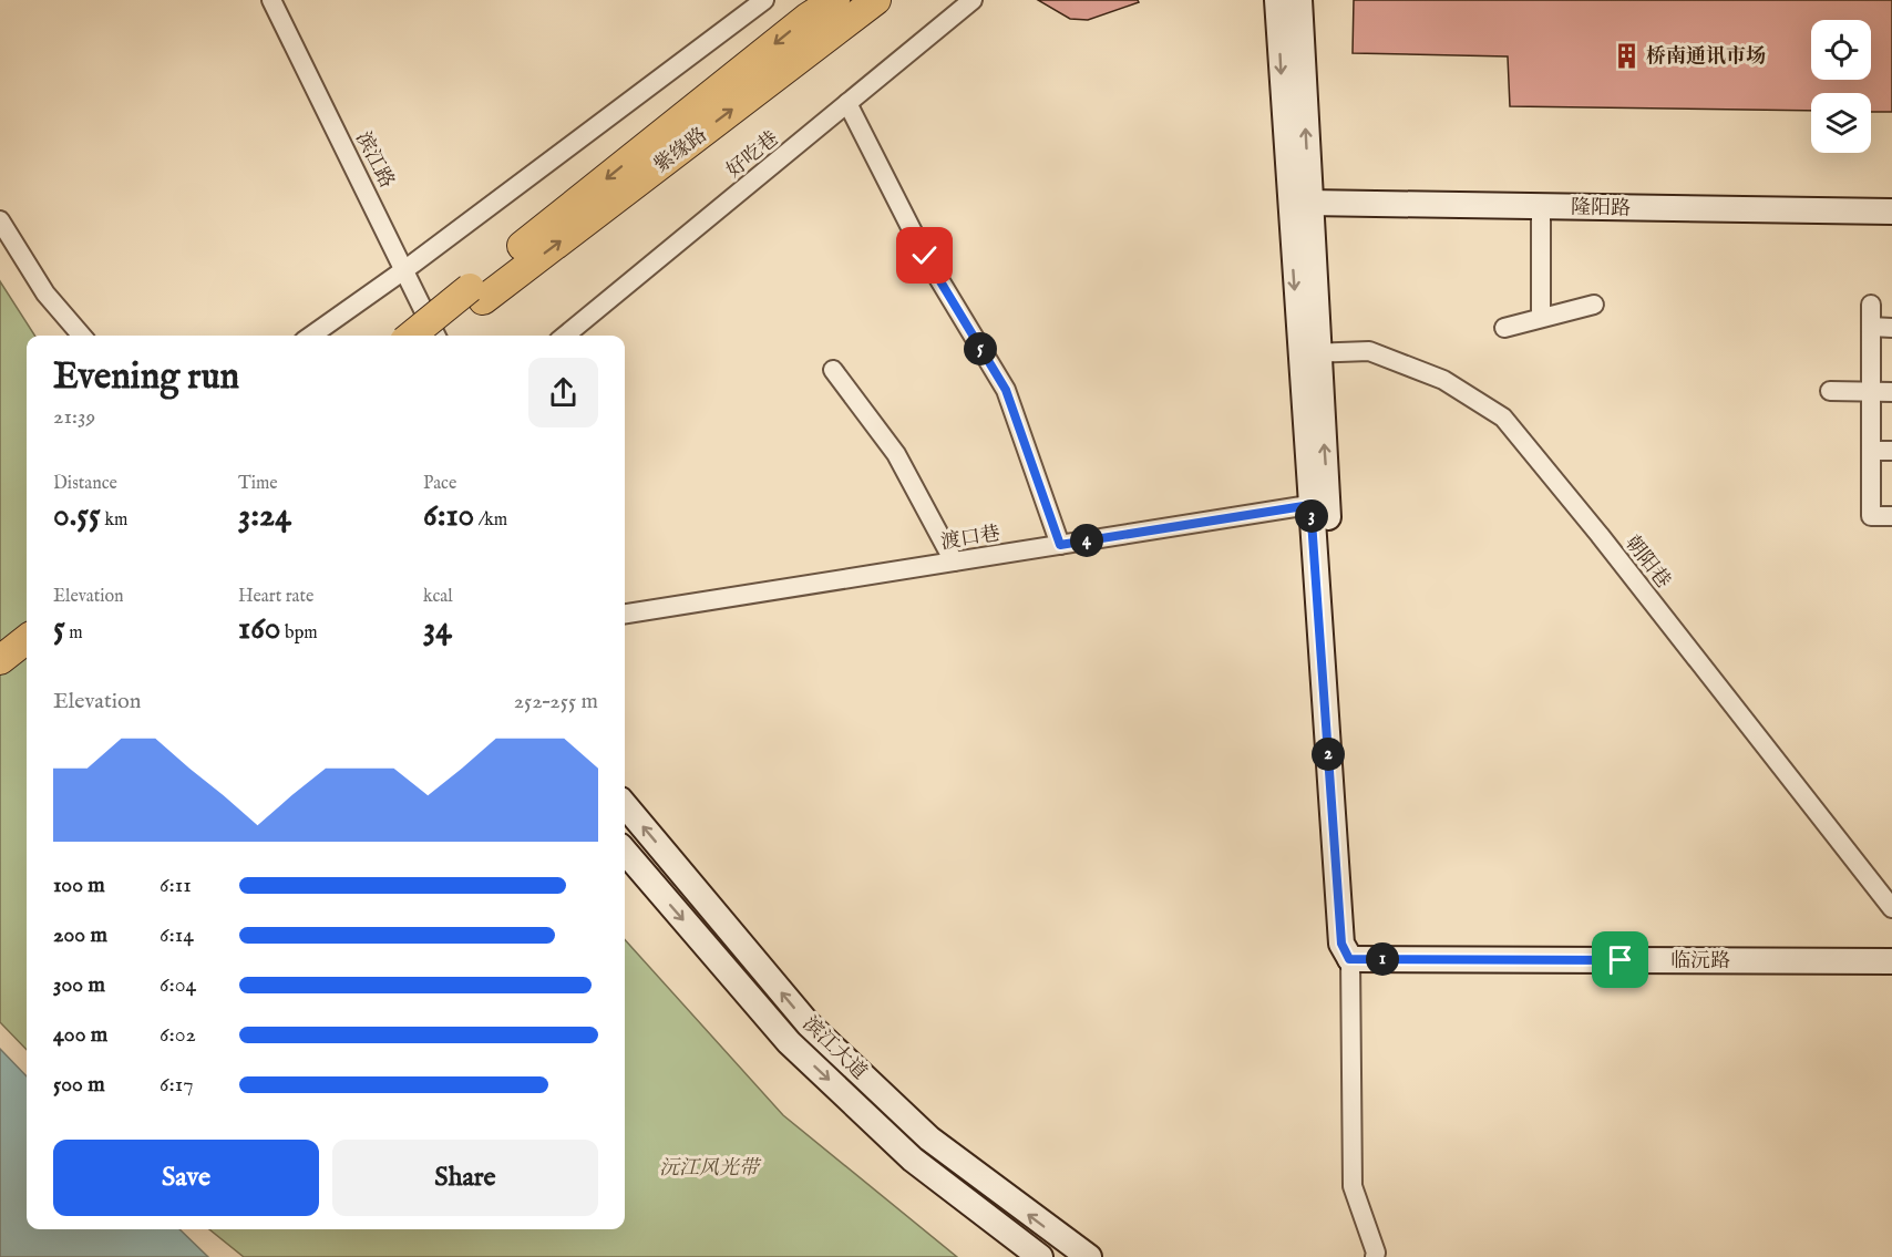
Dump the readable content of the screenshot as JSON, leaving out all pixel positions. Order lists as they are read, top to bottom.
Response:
{
  "streets": {
    "main road": ["紫缘路"],
    "street": [
      "好吃巷",
      "滨江路",
      "隆阳路",
      "渡口巷",
      "朝阳巷",
      "临沅路",
      "滨江大道"
    ]
  },
  "parks": ["沅江风光带"],
  "places": {
    "building": ["桥南通讯市场"]
  },
  "page": {
    "pins": [
      "5",
      "3",
      "4",
      "2",
      "1"
    ],
    "heading": ["Evening run", "21:39"],
    "stats": [
      ["Distance", "0.55 km"],
      ["Time", "3:24"],
      ["Pace", "6:10 /km"],
      ["Elevation", "5 m"],
      ["Heart rate", "160 bpm"],
      ["kcal", "34"]
    ],
    "chart": ["Elevation", "252–255 m"],
    "list": [
      {
        "name": "100 m",
        "note": "6:11"
      },
      {
        "name": "200 m",
        "note": "6:14"
      },
      {
        "name": "300 m",
        "note": "6:04"
      },
      {
        "name": "400 m",
        "note": "6:02"
      },
      {
        "name": "500 m",
        "note": "6:17"
      }
    ],
    "buttons": ["Save", "Share"]
  }
}
